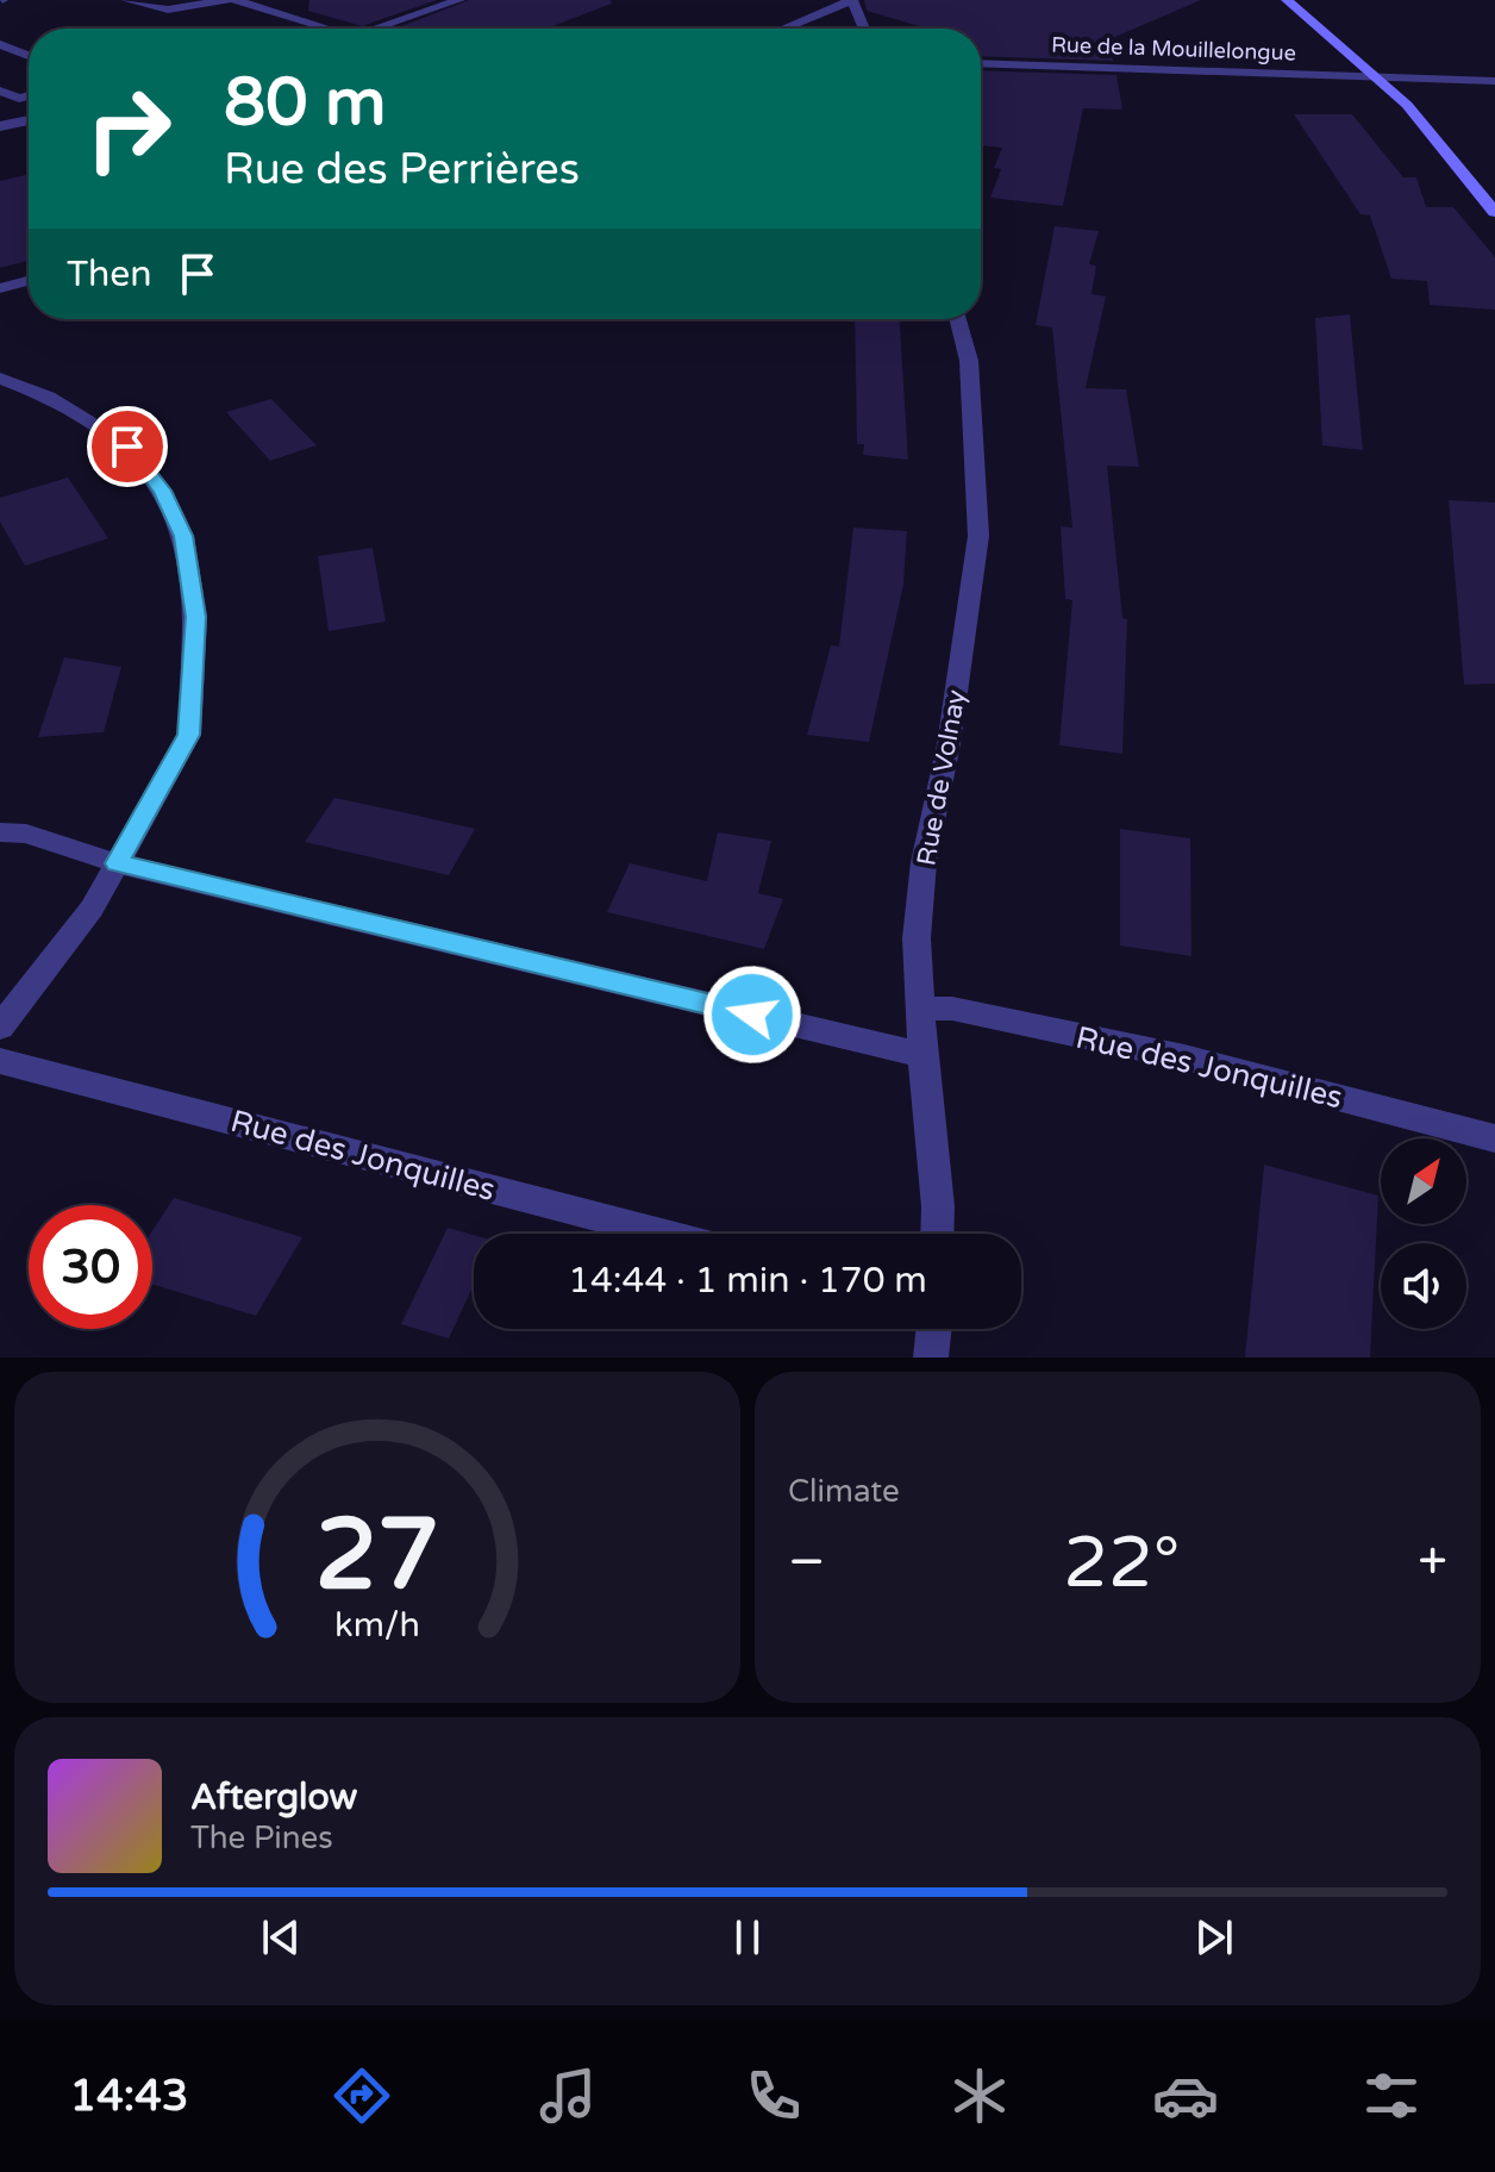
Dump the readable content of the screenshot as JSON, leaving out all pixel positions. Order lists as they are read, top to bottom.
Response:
{
  "streets": {
    "street": ["Rue de la Mouillelongue", "Rue de Volnay", "Rue des Jonquilles"]
  },
  "crossings": [
    ["Rue de Volnay", "Rue des Jonquilles"]
  ],
  "north": "top right",
  "page": {
    "turn": ["80 m", "Rue des Perrières"],
    "then": "Then",
    "limit": "30",
    "trip": "14:44 · 1 min · 170 m",
    "tile": "Climate",
    "heat": ["−", "22°", "+"],
    "song": ["Afterglow", "The Pines"],
    "tabs": "14:43",
    "gauge": ["27", "km/h"]
  }
}
